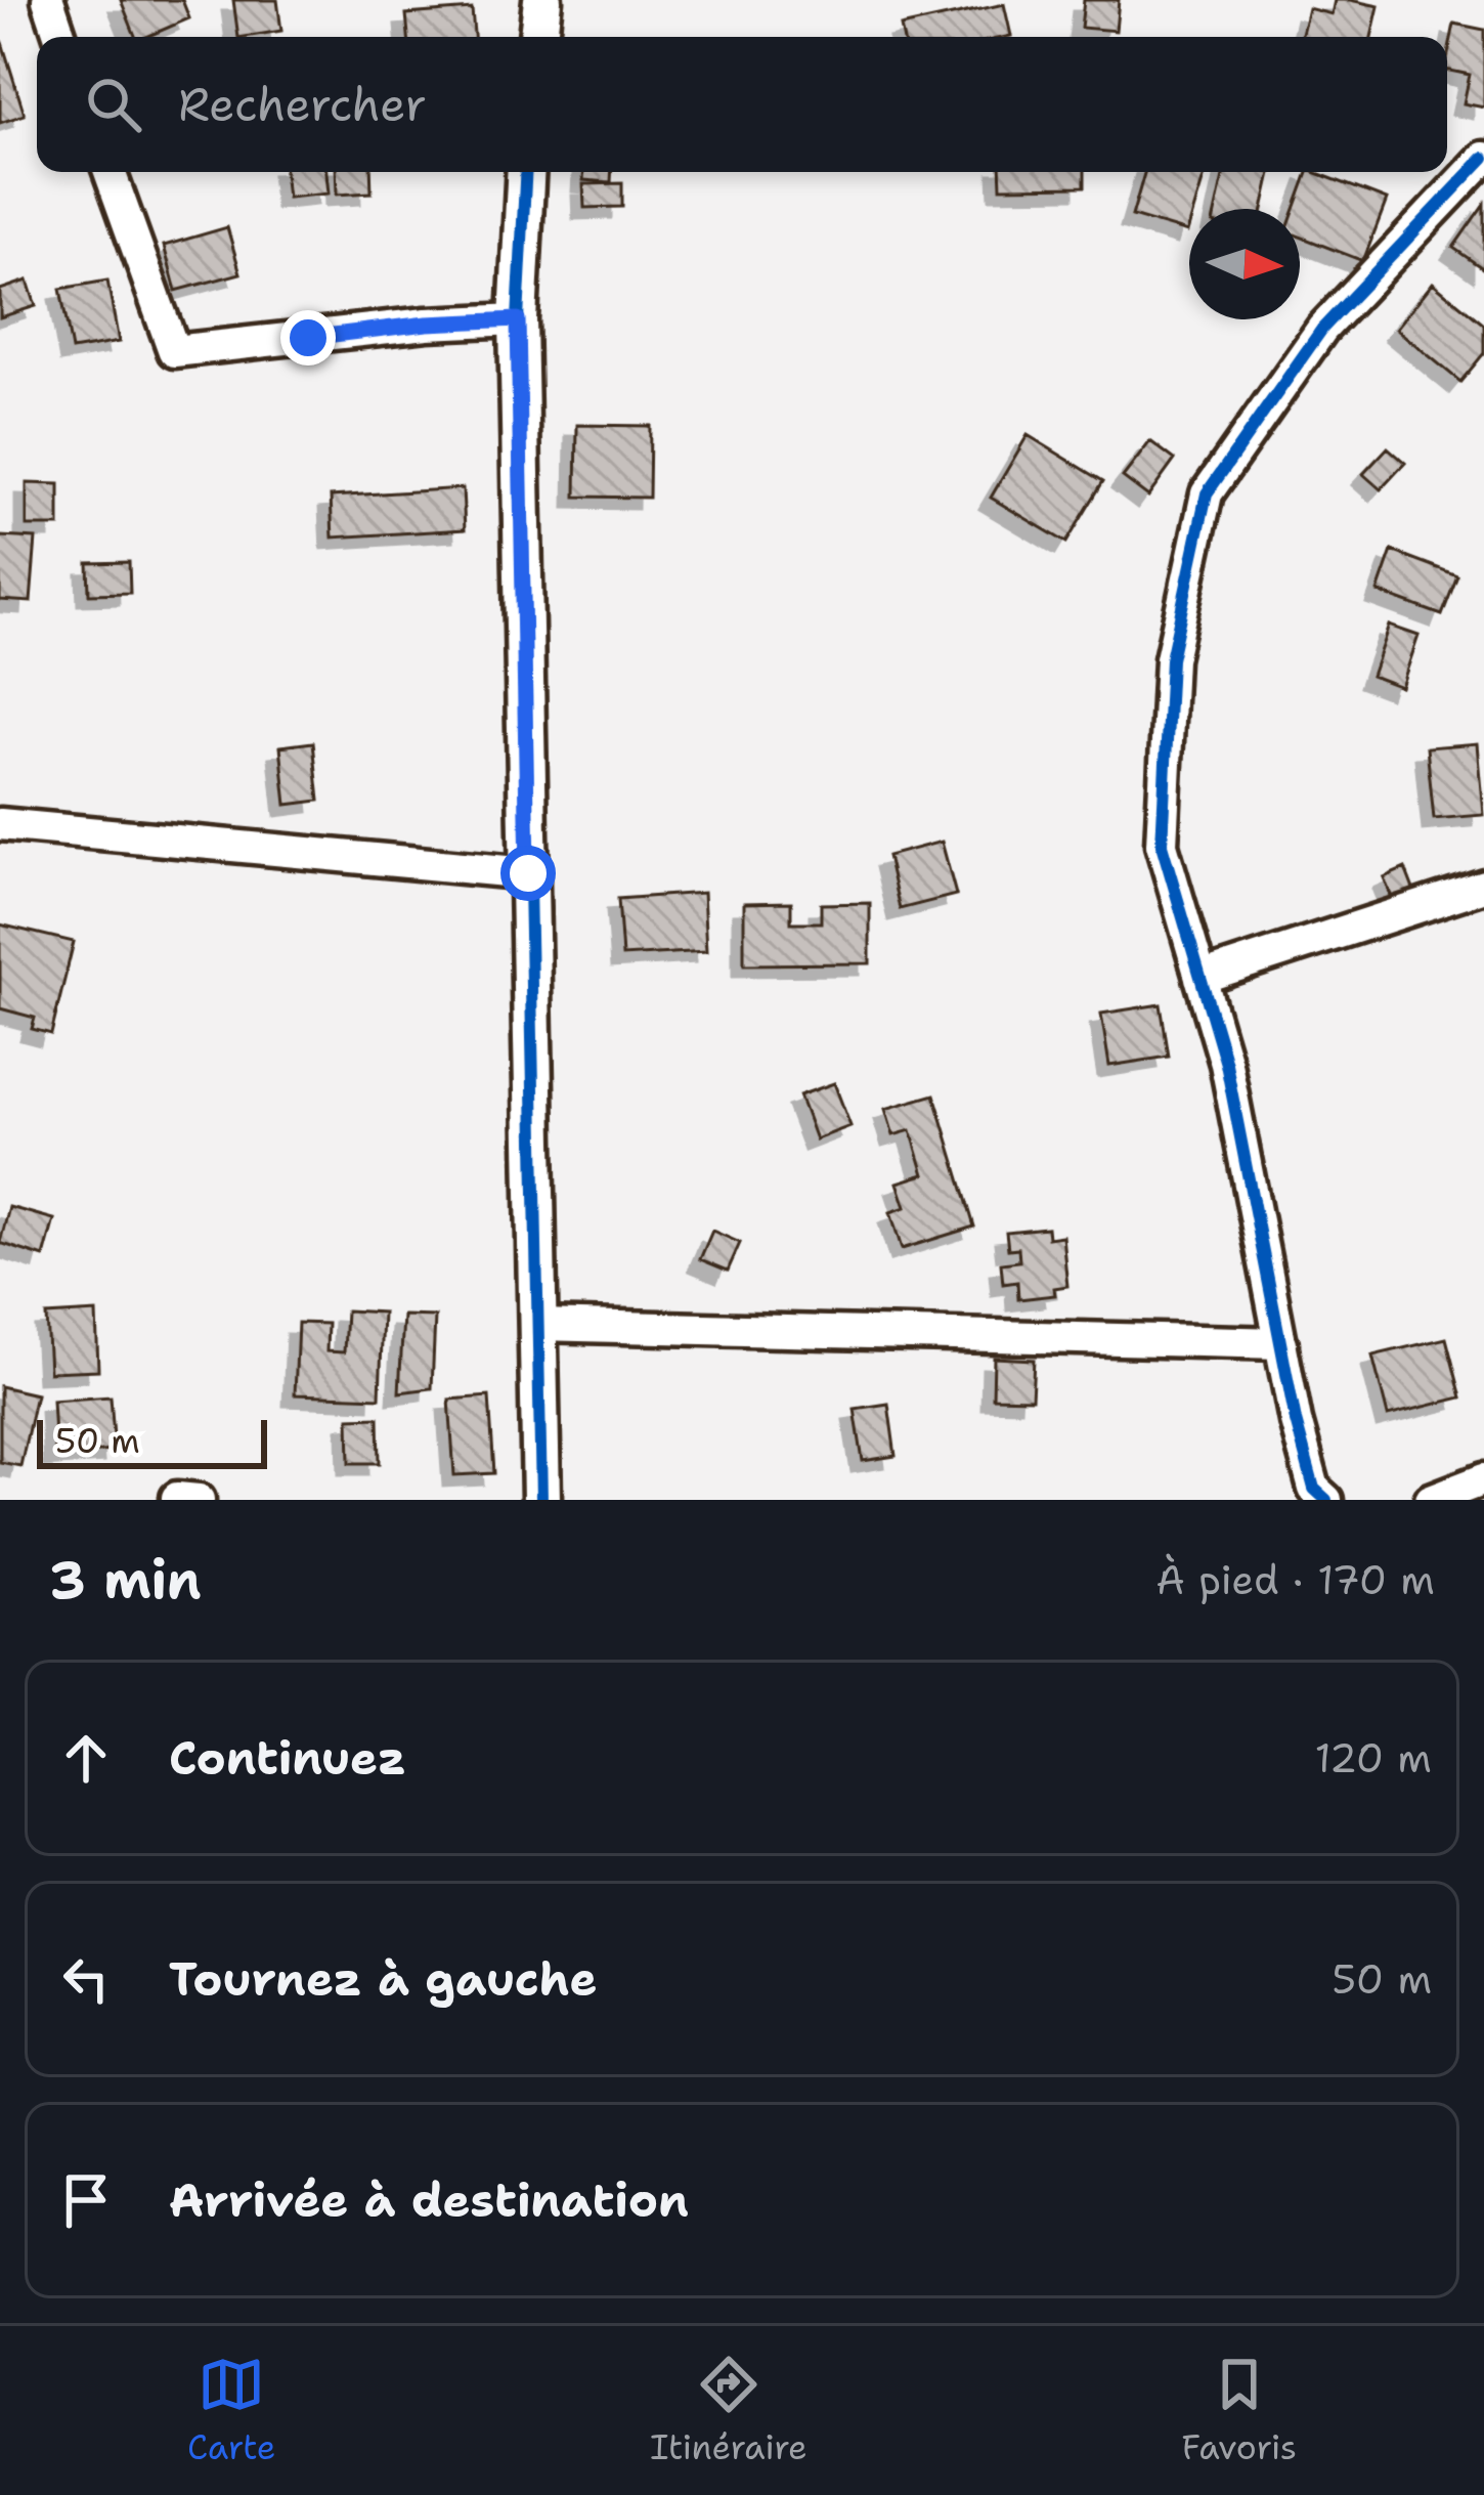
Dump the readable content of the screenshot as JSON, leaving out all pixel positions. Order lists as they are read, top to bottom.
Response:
{
  "scale_bar": "50 m",
  "north": "right",
  "page": {
    "search": "Rechercher",
    "scale": "50 m",
    "heading": ["3 min", "À pied · 170 m"],
    "list": [
      ["Continuez", "120 m"],
      ["Tournez à gauche", "50 m"],
      "Arrivée à destination"
    ],
    "nav": ["Carte", "Itinéraire", "Favoris"]
  }
}
